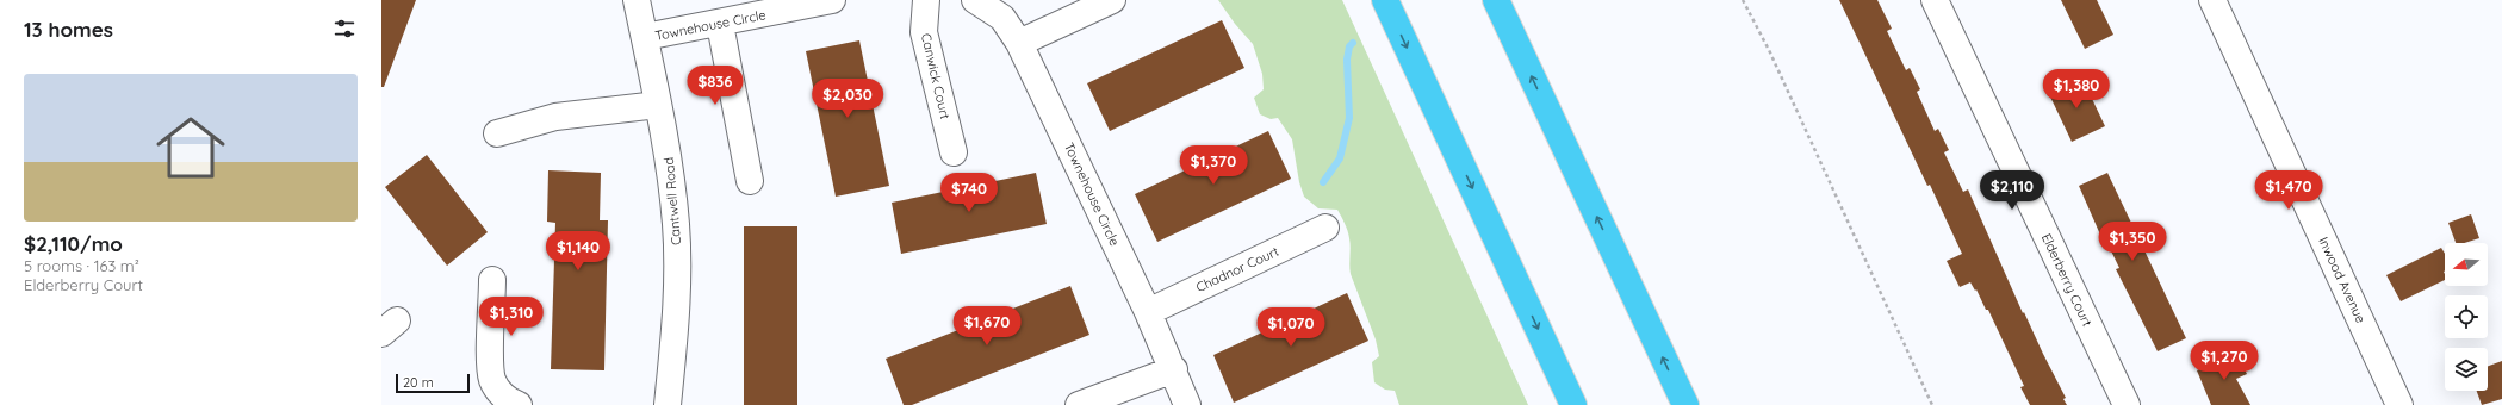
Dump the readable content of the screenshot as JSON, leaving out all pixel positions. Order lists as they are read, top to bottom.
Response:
{
  "streets": {
    "street": [
      "Townehouse Circle",
      "Canwick Court",
      "Cantwell Road",
      "Chadnor Court",
      "Elderberry Court",
      "Inwood Avenue"
    ]
  },
  "crossings": [
    ["Townehouse Circle", "Cantwell Road"],
    ["Townehouse Circle", "Chadnor Court"]
  ],
  "scale_bar": "20 m",
  "north": "left",
  "page": {
    "heading": "13 homes",
    "list": [
      {
        "name": "$2,110/mo",
        "note": "5 rooms · 163 m² · Elderberry Court"
      }
    ],
    "price": [
      "$836",
      "$1,380",
      "$2,030",
      "$1,370",
      "$2,110",
      "$1,470",
      "$740",
      "$1,350",
      "$1,140",
      "$1,310",
      "$1,670",
      "$1,070",
      "$1,270"
    ],
    "scale": "20 m"
  }
}
